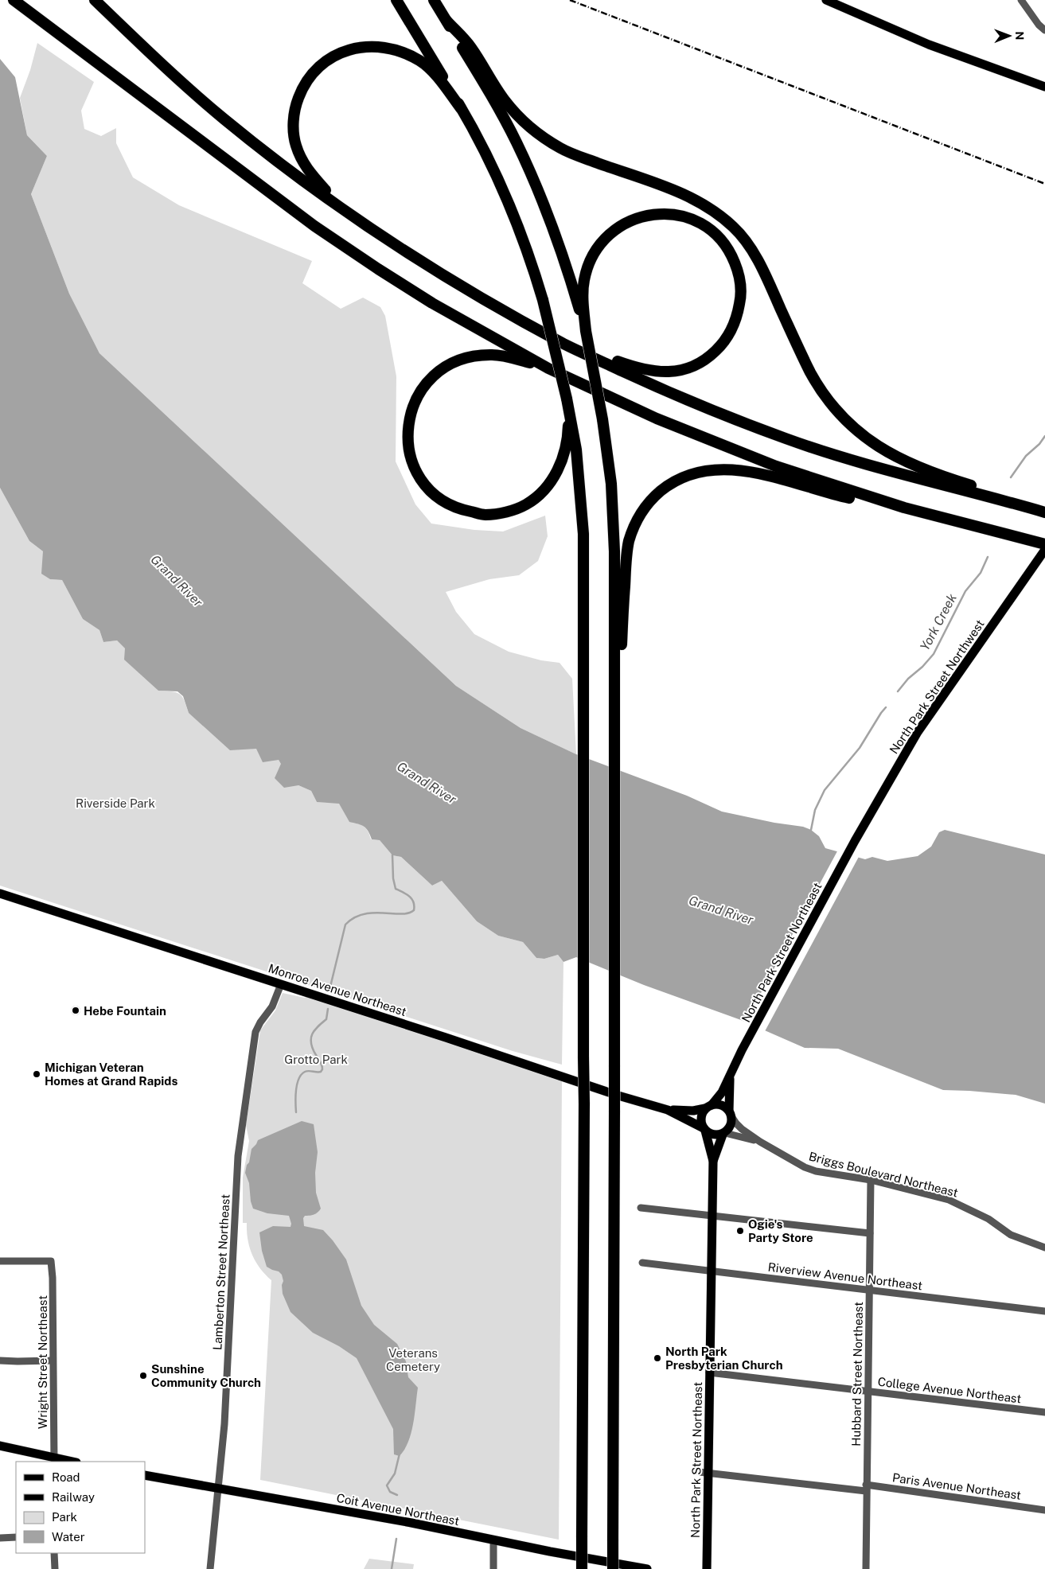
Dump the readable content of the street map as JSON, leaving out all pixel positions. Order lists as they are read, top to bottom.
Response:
{
  "streets": {
    "main road": [
      "North Park Street Northwest",
      "North Park Street Northeast",
      "Monroe Avenue Northeast",
      "Coit Avenue Northeast"
    ],
    "street": [
      "Briggs Boulevard Northeast",
      "Lamberton Street Northeast",
      "Riverview Avenue Northeast",
      "Wright Street Northeast",
      "Hubbard Street Northeast",
      "College Avenue Northeast",
      "Paris Avenue Northeast"
    ]
  },
  "crossings": [
    ["North Park Street Northwest", "North Park Street Northeast"],
    ["North Park Street Northeast", "Monroe Avenue Northeast"],
    ["North Park Street Northeast", "Briggs Boulevard Northeast"],
    ["North Park Street Northeast", "Riverview Avenue Northeast"],
    ["North Park Street Northeast", "College Avenue Northeast"],
    ["North Park Street Northeast", "Paris Avenue Northeast"],
    ["Monroe Avenue Northeast", "Briggs Boulevard Northeast"],
    ["Monroe Avenue Northeast", "Lamberton Street Northeast"],
    ["Briggs Boulevard Northeast", "Hubbard Street Northeast"],
    ["Lamberton Street Northeast", "Coit Avenue Northeast"],
    ["Riverview Avenue Northeast", "Hubbard Street Northeast"],
    ["Hubbard Street Northeast", "College Avenue Northeast"],
    ["Hubbard Street Northeast", "Paris Avenue Northeast"]
  ],
  "water": ["Grand River", "York Creek"],
  "parks": ["Riverside Park", "Grotto Park", "Veterans Cemetery"],
  "places": [
    "Hebe Fountain",
    "Michigan Veteran Homes at Grand Rapids",
    "Ogie's Party Store",
    "North Park Presbyterian Church",
    "Sunshine Community Church"
  ],
  "legend": [
    "Road",
    "Railway",
    "Park",
    "Water"
  ],
  "north": "right"
}
